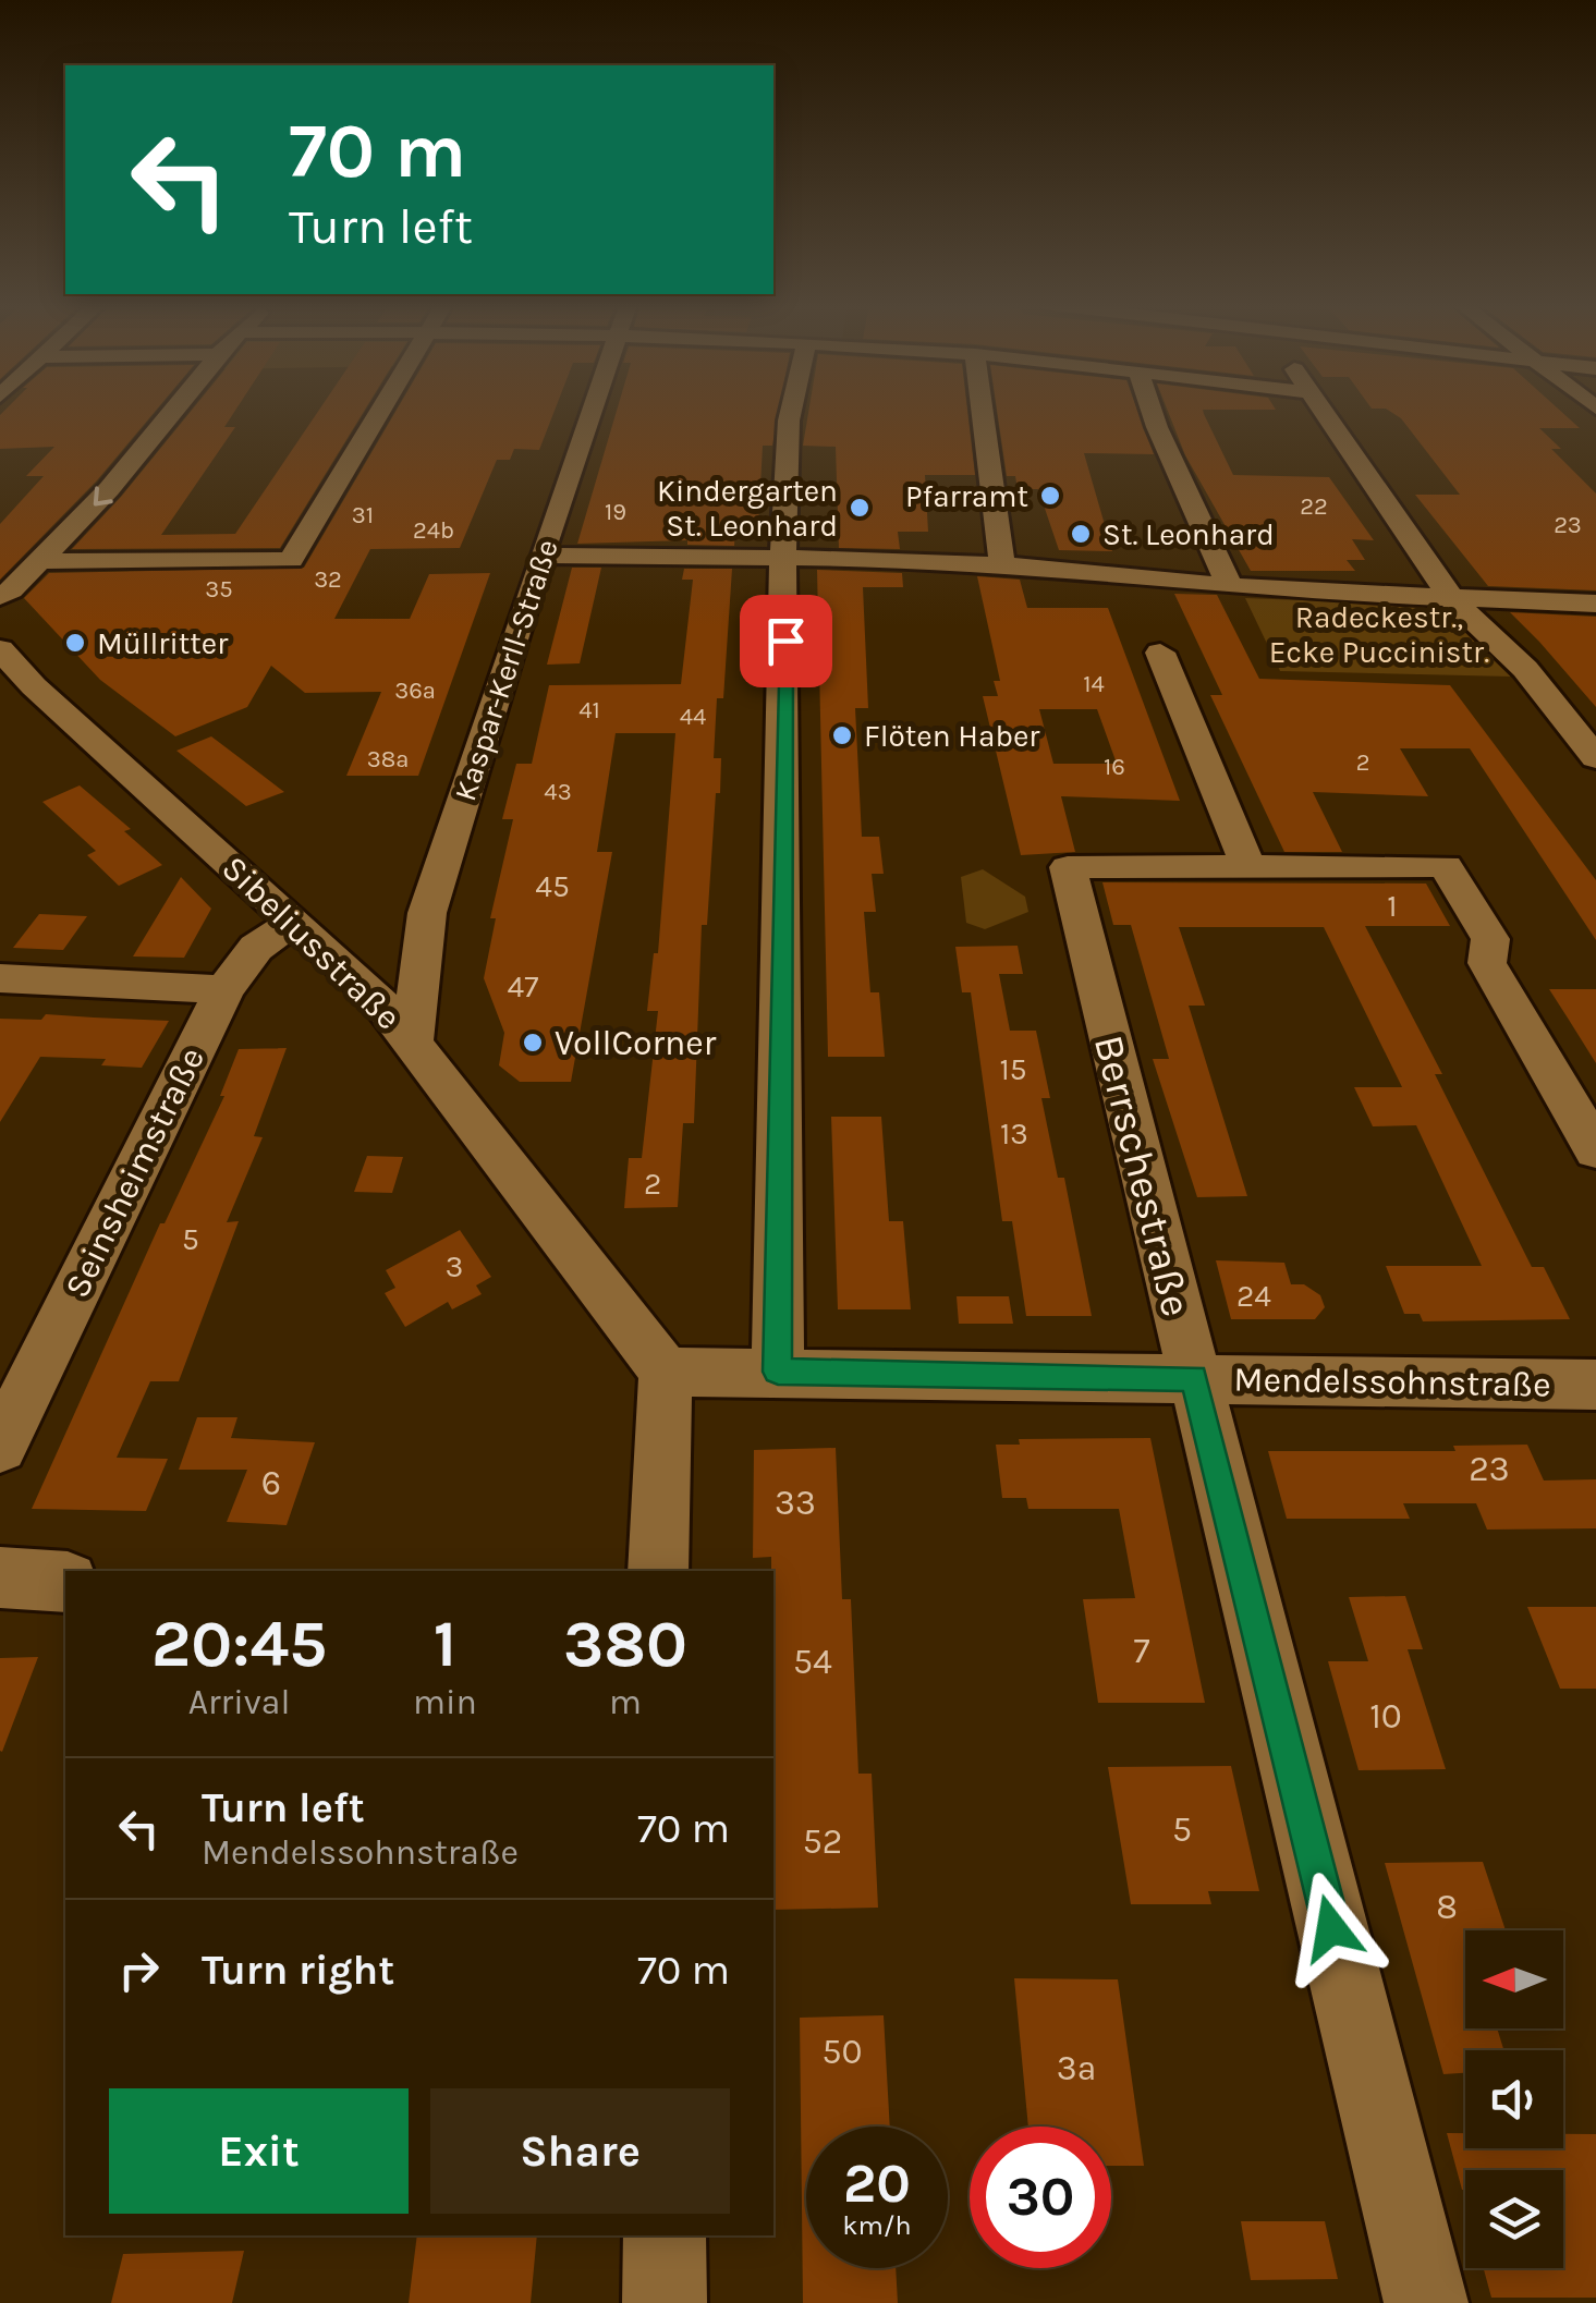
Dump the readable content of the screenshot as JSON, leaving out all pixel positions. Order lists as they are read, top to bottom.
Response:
{
  "streets": {
    "street": [
      "Kaspar-Kerll-Straße",
      "Sibeliusstraße",
      "Seinsheimstraße",
      "Berrschestraße",
      "Mendelssohnstraße"
    ]
  },
  "crossings": [
    ["Kaspar-Kerll-Straße", "Sibeliusstraße"],
    ["Sibeliusstraße", "Seinsheimstraße"],
    ["Sibeliusstraße", "Mendelssohnstraße"],
    ["Berrschestraße", "Mendelssohnstraße"]
  ],
  "parks": ["Radeckestr., Ecke Puccinistr."],
  "places": [
    "Pfarramt",
    "Kindergarten St. Leonhard",
    "St. Leonhard",
    "Müllritter",
    "Flöten Haber",
    "VollCorner"
  ],
  "house_numbers": [
    "22",
    "19",
    "31",
    "23",
    "24b",
    "32",
    "35",
    "14",
    "36a",
    "41",
    "44",
    "38a",
    "2",
    "16",
    "43",
    "45",
    "1",
    "47",
    "15",
    "13",
    "2",
    "5",
    "3",
    "24",
    "23",
    "6",
    "33",
    "7",
    "54",
    "10",
    "5",
    "52",
    "8",
    "50",
    "3a"
  ],
  "north": "left",
  "page": {
    "turn": ["70 m", "Turn left"],
    "eta": [
      "20:45",
      "Arrival",
      "1",
      "min",
      "380",
      "m"
    ],
    "list": [
      {
        "name": "Turn left",
        "note": "Mendelssohnstraße",
        "value": "70 m"
      },
      {
        "name": "Turn right",
        "value": "70 m"
      }
    ],
    "buttons": ["Exit", "Share"],
    "speed": "20 km/h",
    "limit": "30"
  }
}
